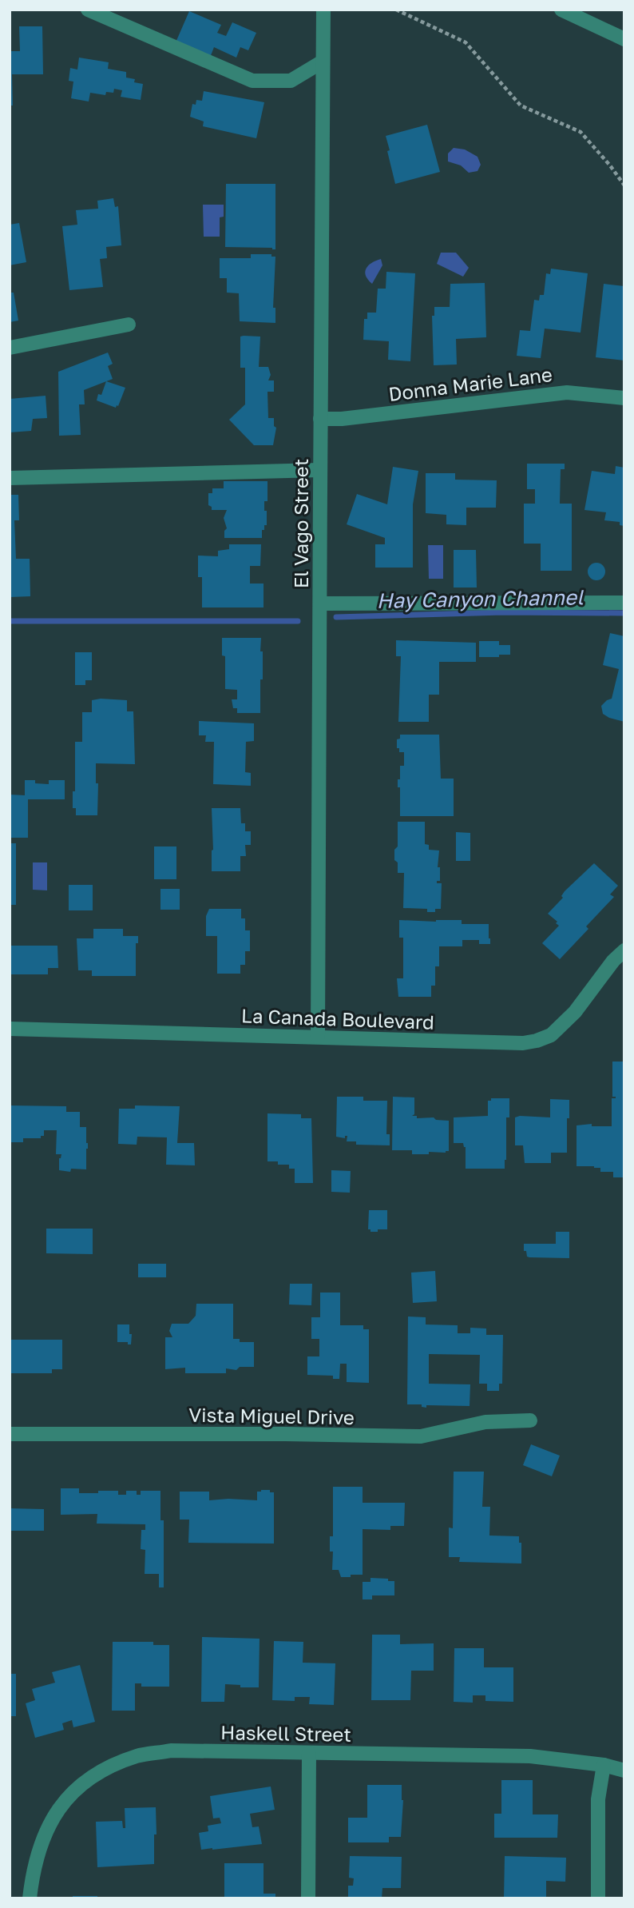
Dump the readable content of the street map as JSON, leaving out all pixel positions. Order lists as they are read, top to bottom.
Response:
{
  "streets": {
    "street": [
      "Donna Marie Lane",
      "El Vago Street",
      "La Canada Boulevard",
      "Vista Miguel Drive",
      "Haskell Street"
    ]
  },
  "crossings": [
    ["Donna Marie Lane", "El Vago Street"],
    ["El Vago Street", "La Canada Boulevard"]
  ],
  "water": ["Hay Canyon Channel"]
}
